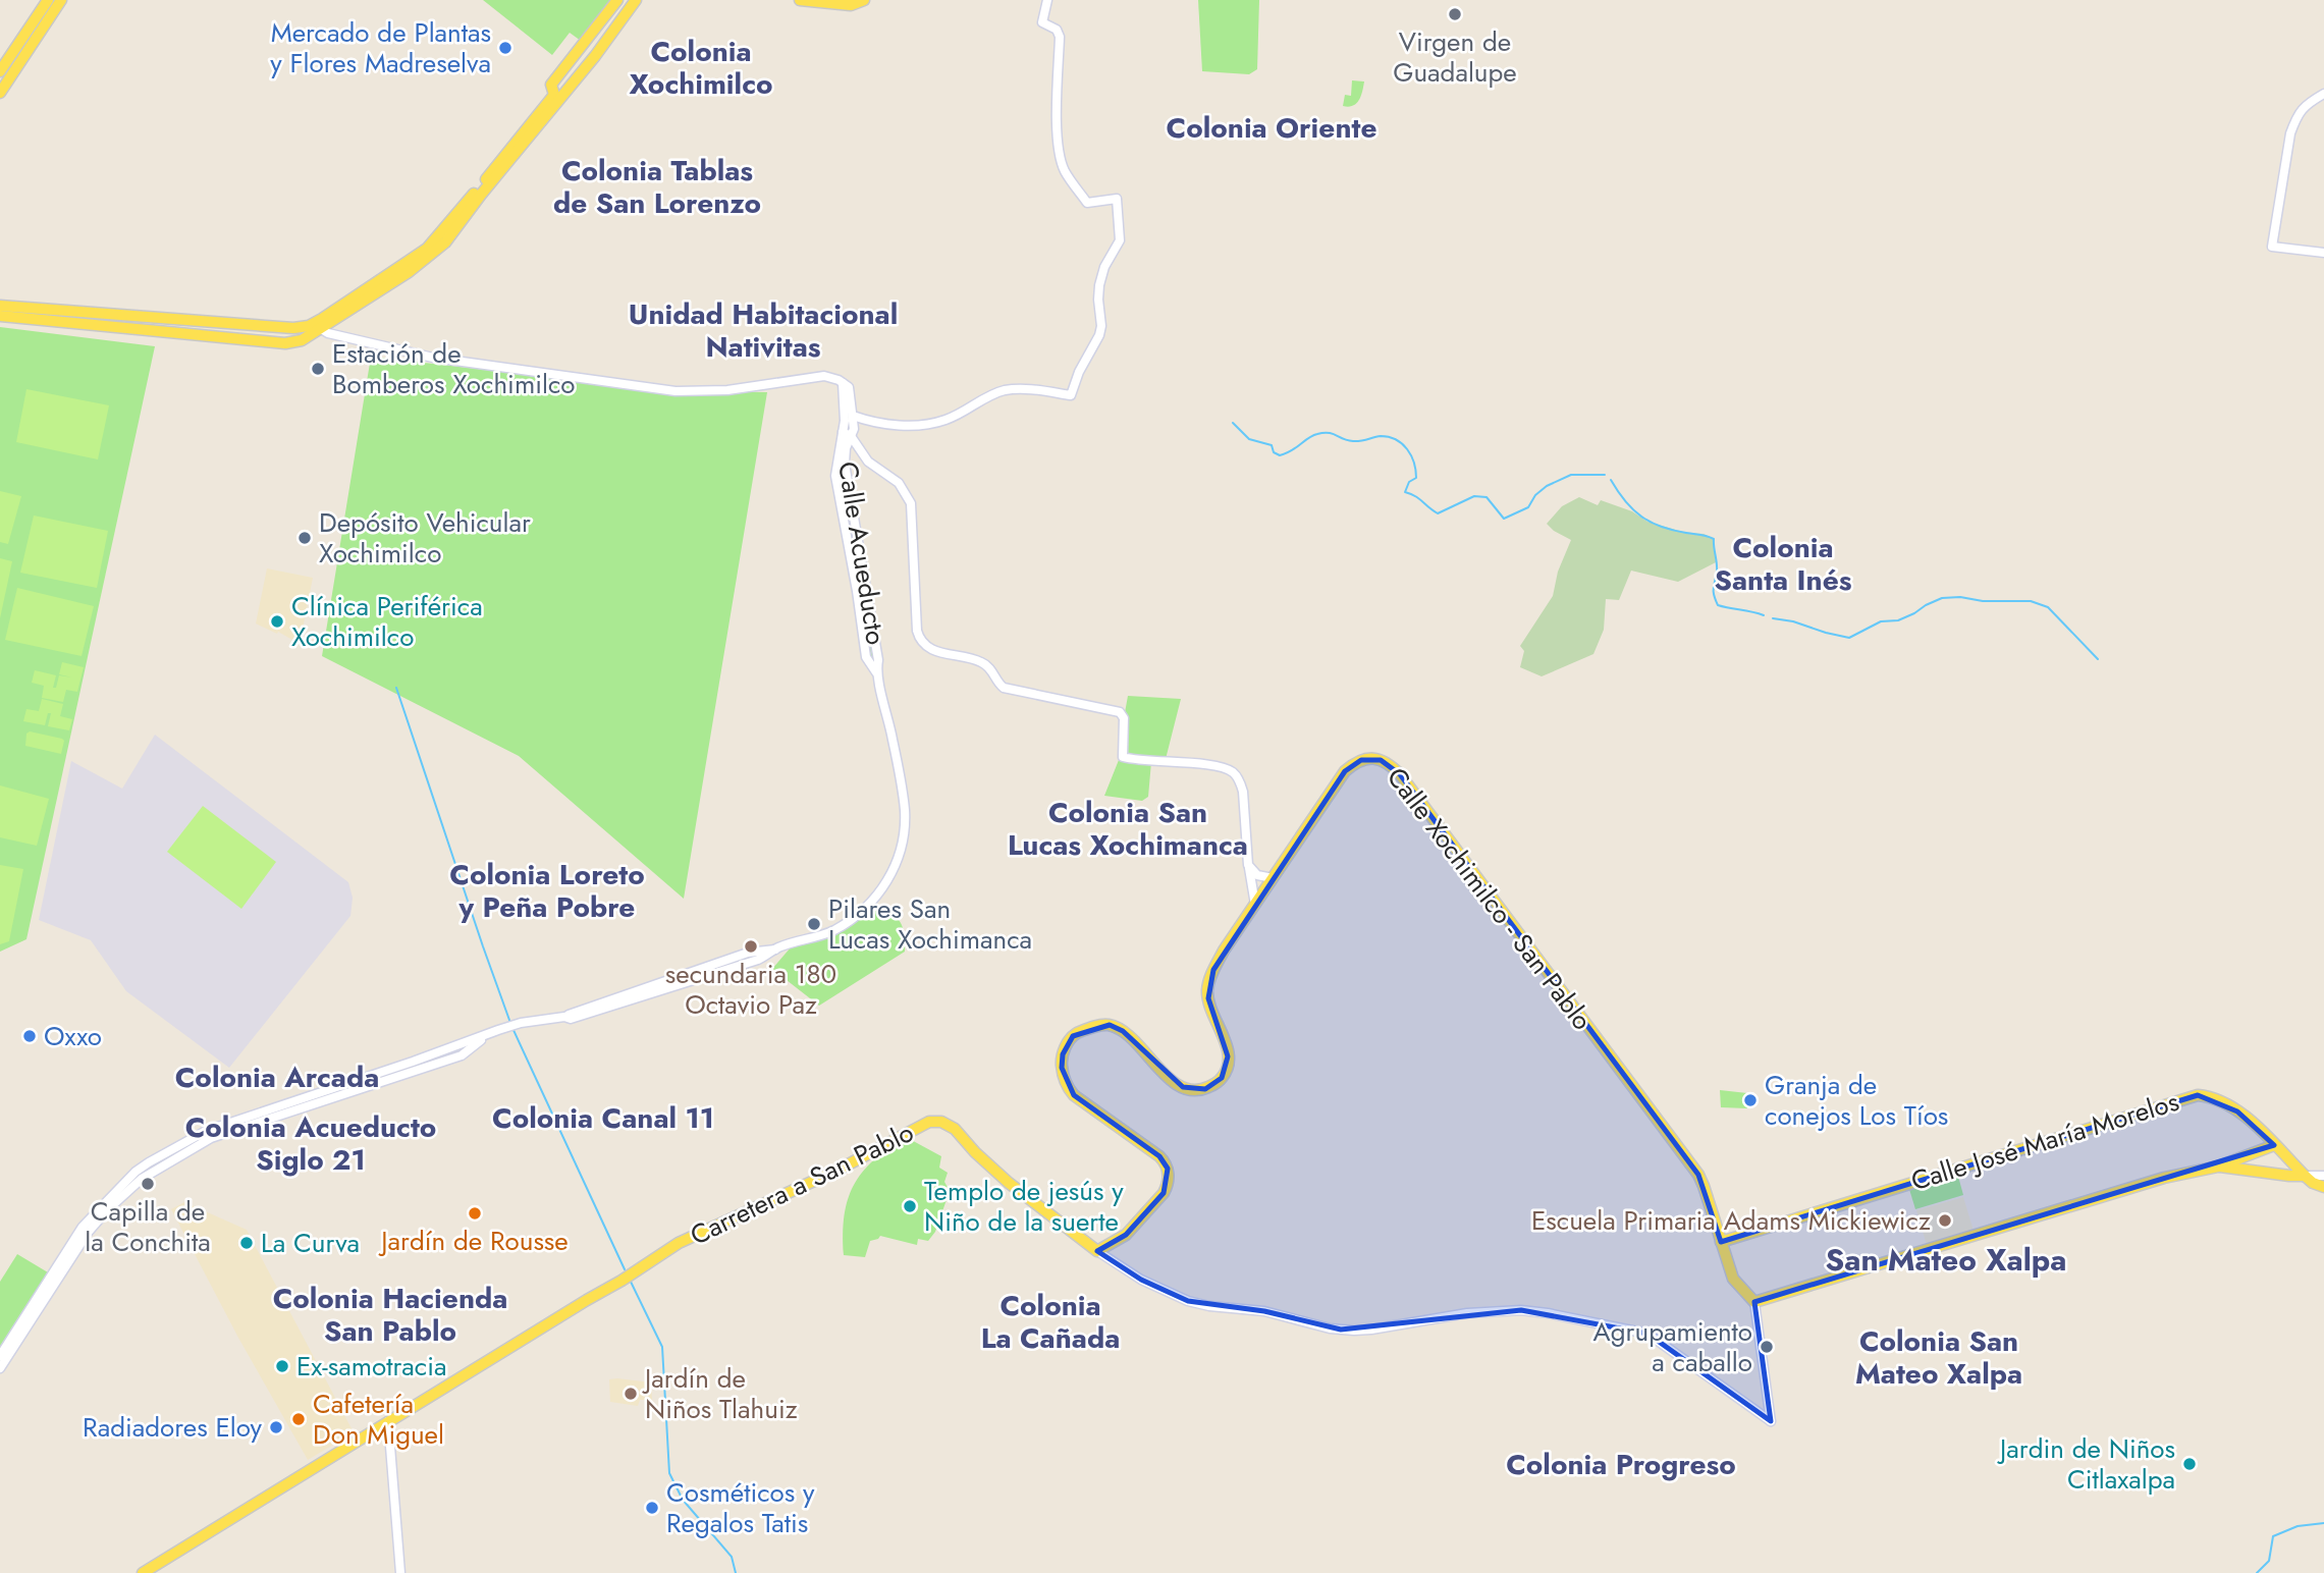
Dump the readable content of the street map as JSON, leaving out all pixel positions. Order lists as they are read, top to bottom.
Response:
{
  "streets": {
    "main road": ["Calle Xochimilco - San Pablo", "Calle José María Morelos", "Carretera a San Pablo"],
    "street": ["Calle Acueducto"]
  },
  "crossings": [
    ["Calle Xochimilco - San Pablo", "Calle José María Morelos"]
  ],
  "districts": [
    "Colonia Xochimilco",
    "Colonia Oriente",
    "Colonia Tablas de San Lorenzo",
    "Unidad Habitacional Nativitas",
    "Colonia Santa Inés",
    "Colonia San Lucas Xochimanca",
    "Colonia Loreto y Peña Pobre",
    "Colonia Arcada",
    "Colonia Canal 11",
    "Colonia Acueducto Siglo 21",
    "San Mateo Xalpa",
    "Colonia Hacienda San Pablo",
    "Colonia La Cañada",
    "Colonia San Mateo Xalpa",
    "Colonia Progreso"
  ],
  "places": [
    "Virgen de Guadalupe",
    "Mercado de Plantas y Flores Madreselva",
    "Estación de Bomberos Xochimilco",
    "Depósito Vehicular Xochimilco",
    "Clínica Periférica Xochimilco",
    "Pilares San Lucas Xochimanca",
    "secundaria 180 Octavio Paz",
    "Oxxo",
    "Granja de conejos Los Tíos",
    "Capilla de la Conchita",
    "Templo de jesús y Niño de la suerte",
    "Jardín de Rousse",
    "Escuela Primaria Adams Mickiewicz",
    "La Curva",
    "Agrupamiento a caballo",
    "Ex-samotracia",
    "Jardín de Niños Tlahuiz",
    "Cafetería Don Miguel",
    "Radiadores Eloy",
    "Jardin de Niños Citlaxalpa",
    "Cosméticos y Regalos Tatis"
  ]
}
